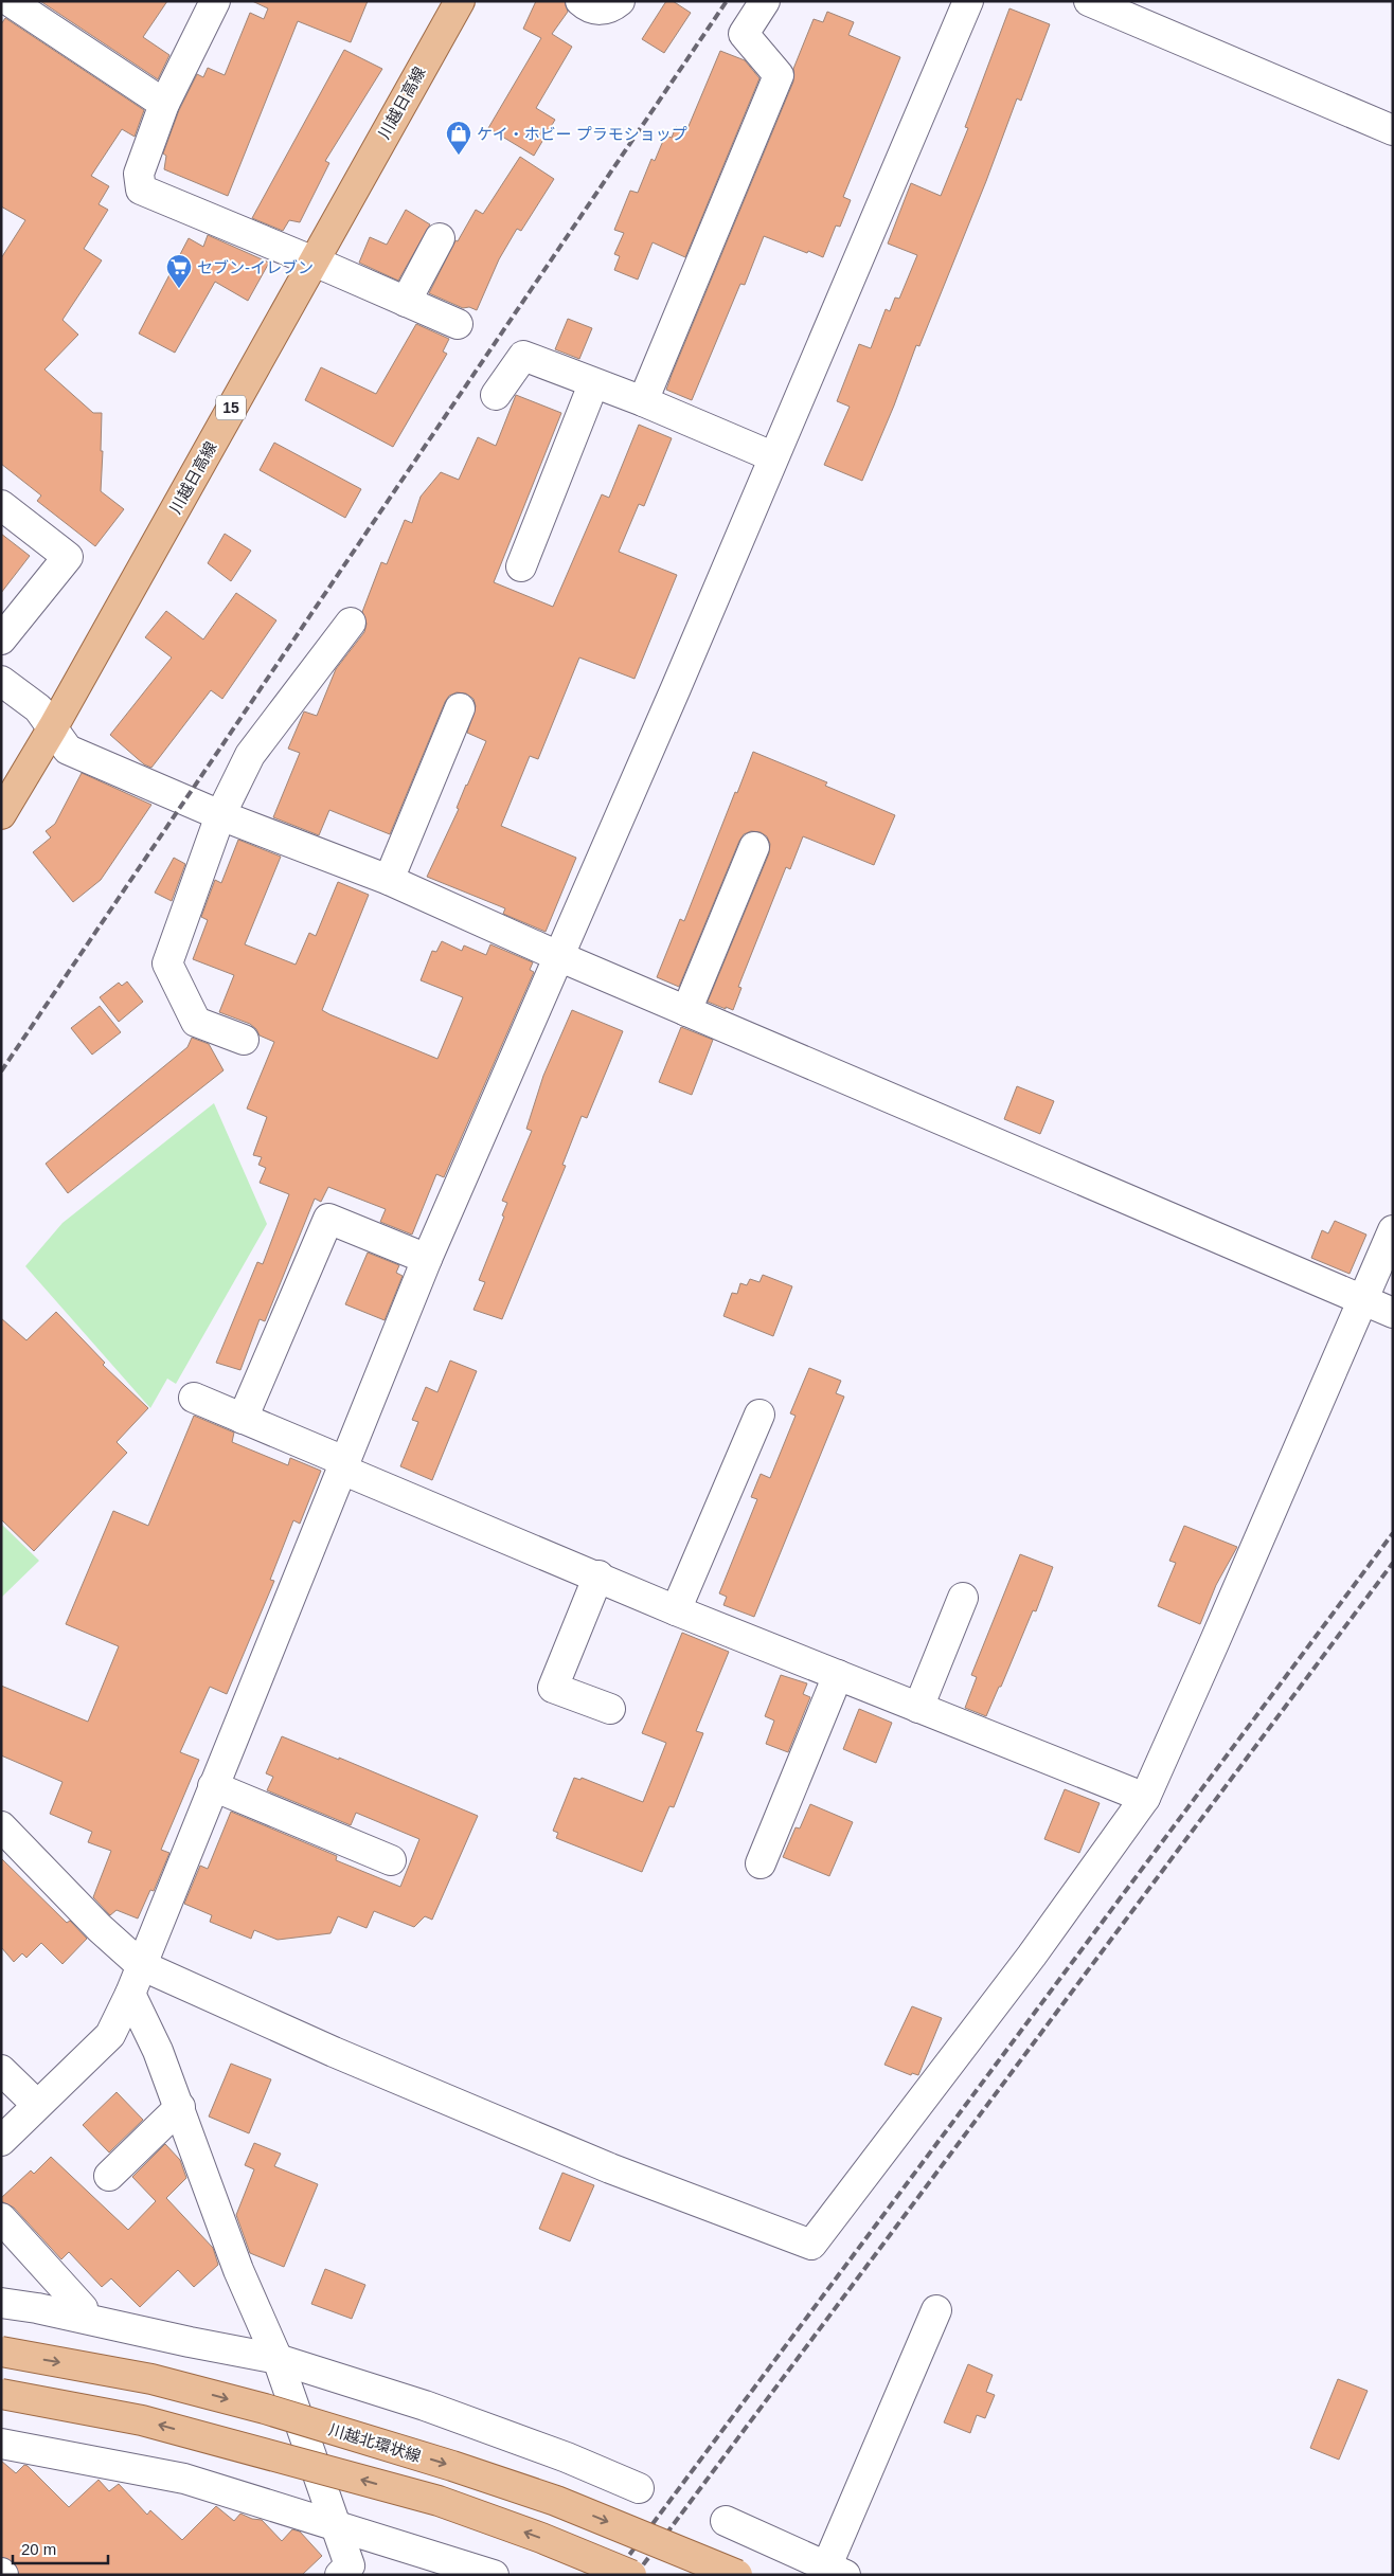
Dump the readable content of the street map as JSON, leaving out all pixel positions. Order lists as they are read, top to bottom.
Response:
{
  "streets": {
    "main road": ["川越日高線", "15", "川越北環状線"]
  },
  "places": {
    "shop": ["ケイ・ホビー プラモショップ"],
    "supermarket": ["セブン-イレブン"]
  },
  "scale_bar": "20 m"
}
